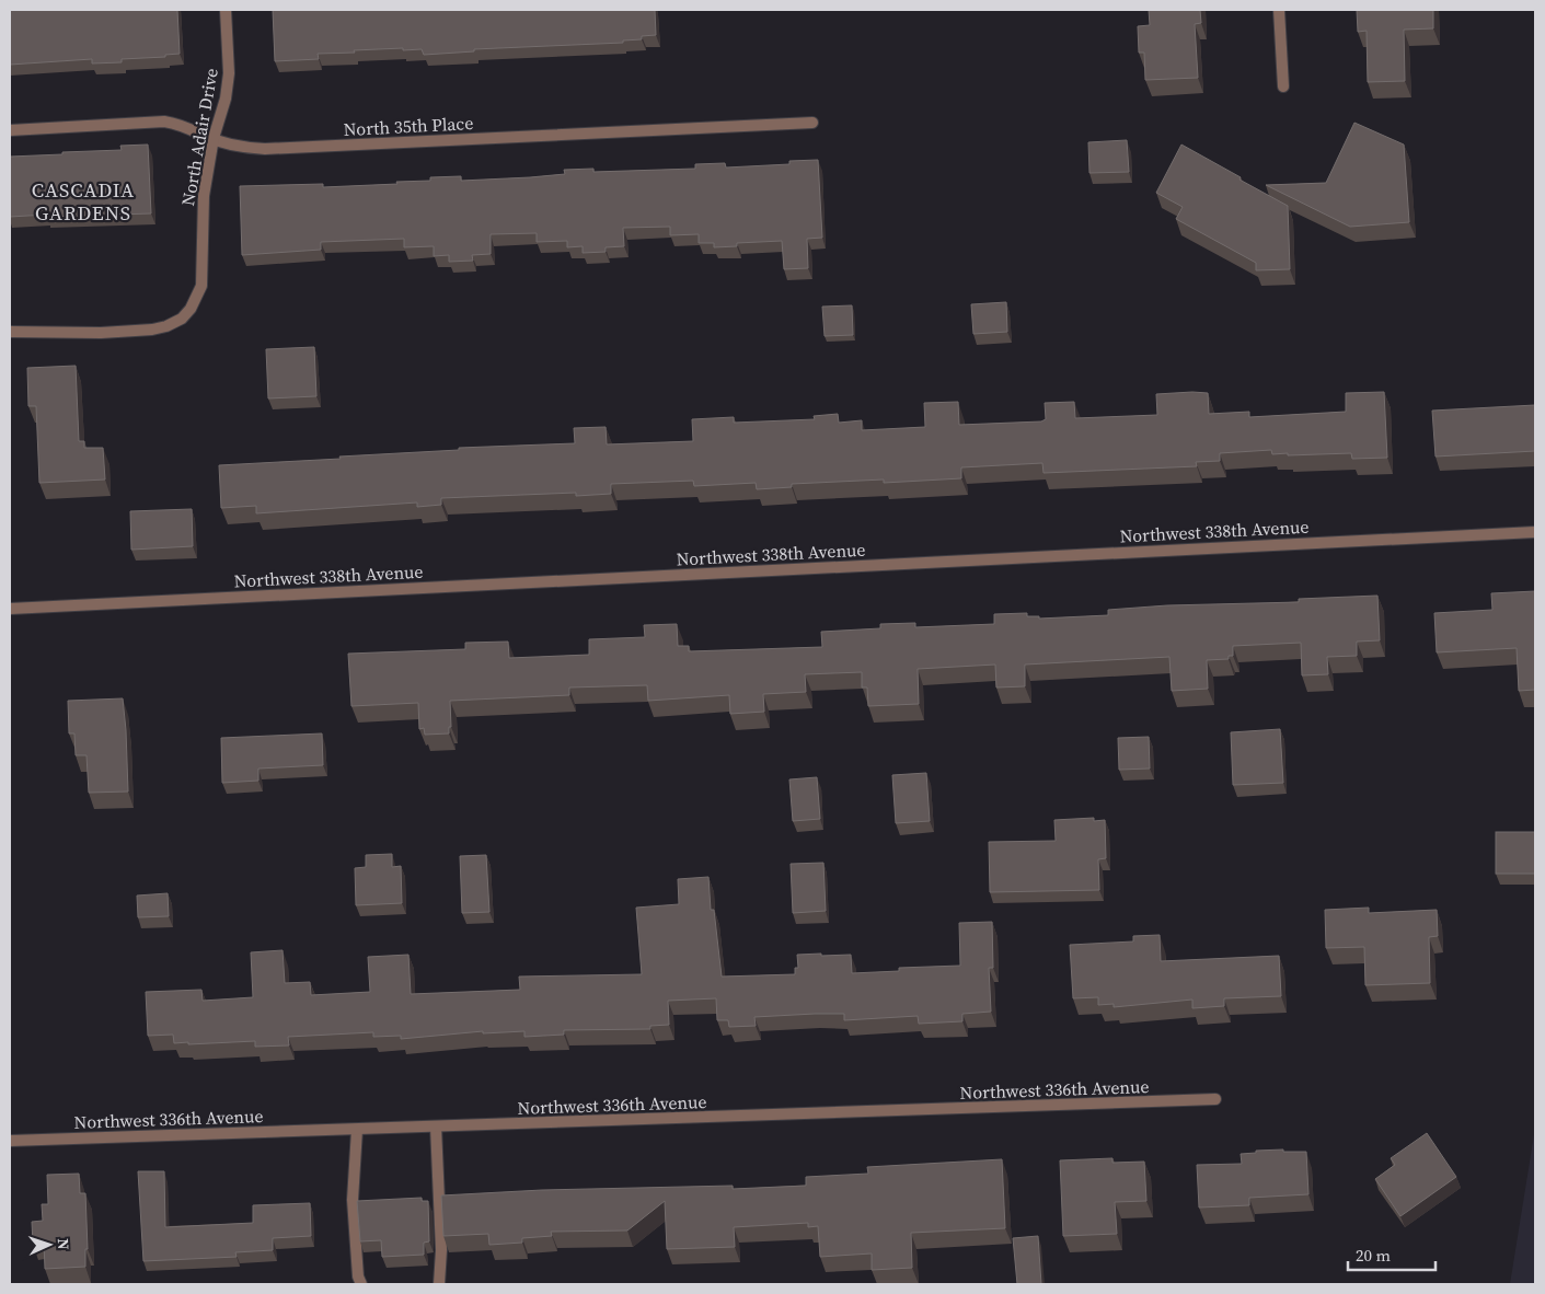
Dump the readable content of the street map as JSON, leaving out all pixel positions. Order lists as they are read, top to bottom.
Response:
{
  "streets": {
    "street": [
      "North 35th Place",
      "North Adair Drive",
      "Northwest 338th Avenue",
      "Northwest 336th Avenue"
    ]
  },
  "crossings": [
    ["North 35th Place", "North Adair Drive"]
  ],
  "districts": ["CASCADIA GARDENS"],
  "scale_bar": "20 m",
  "north": "right"
}
